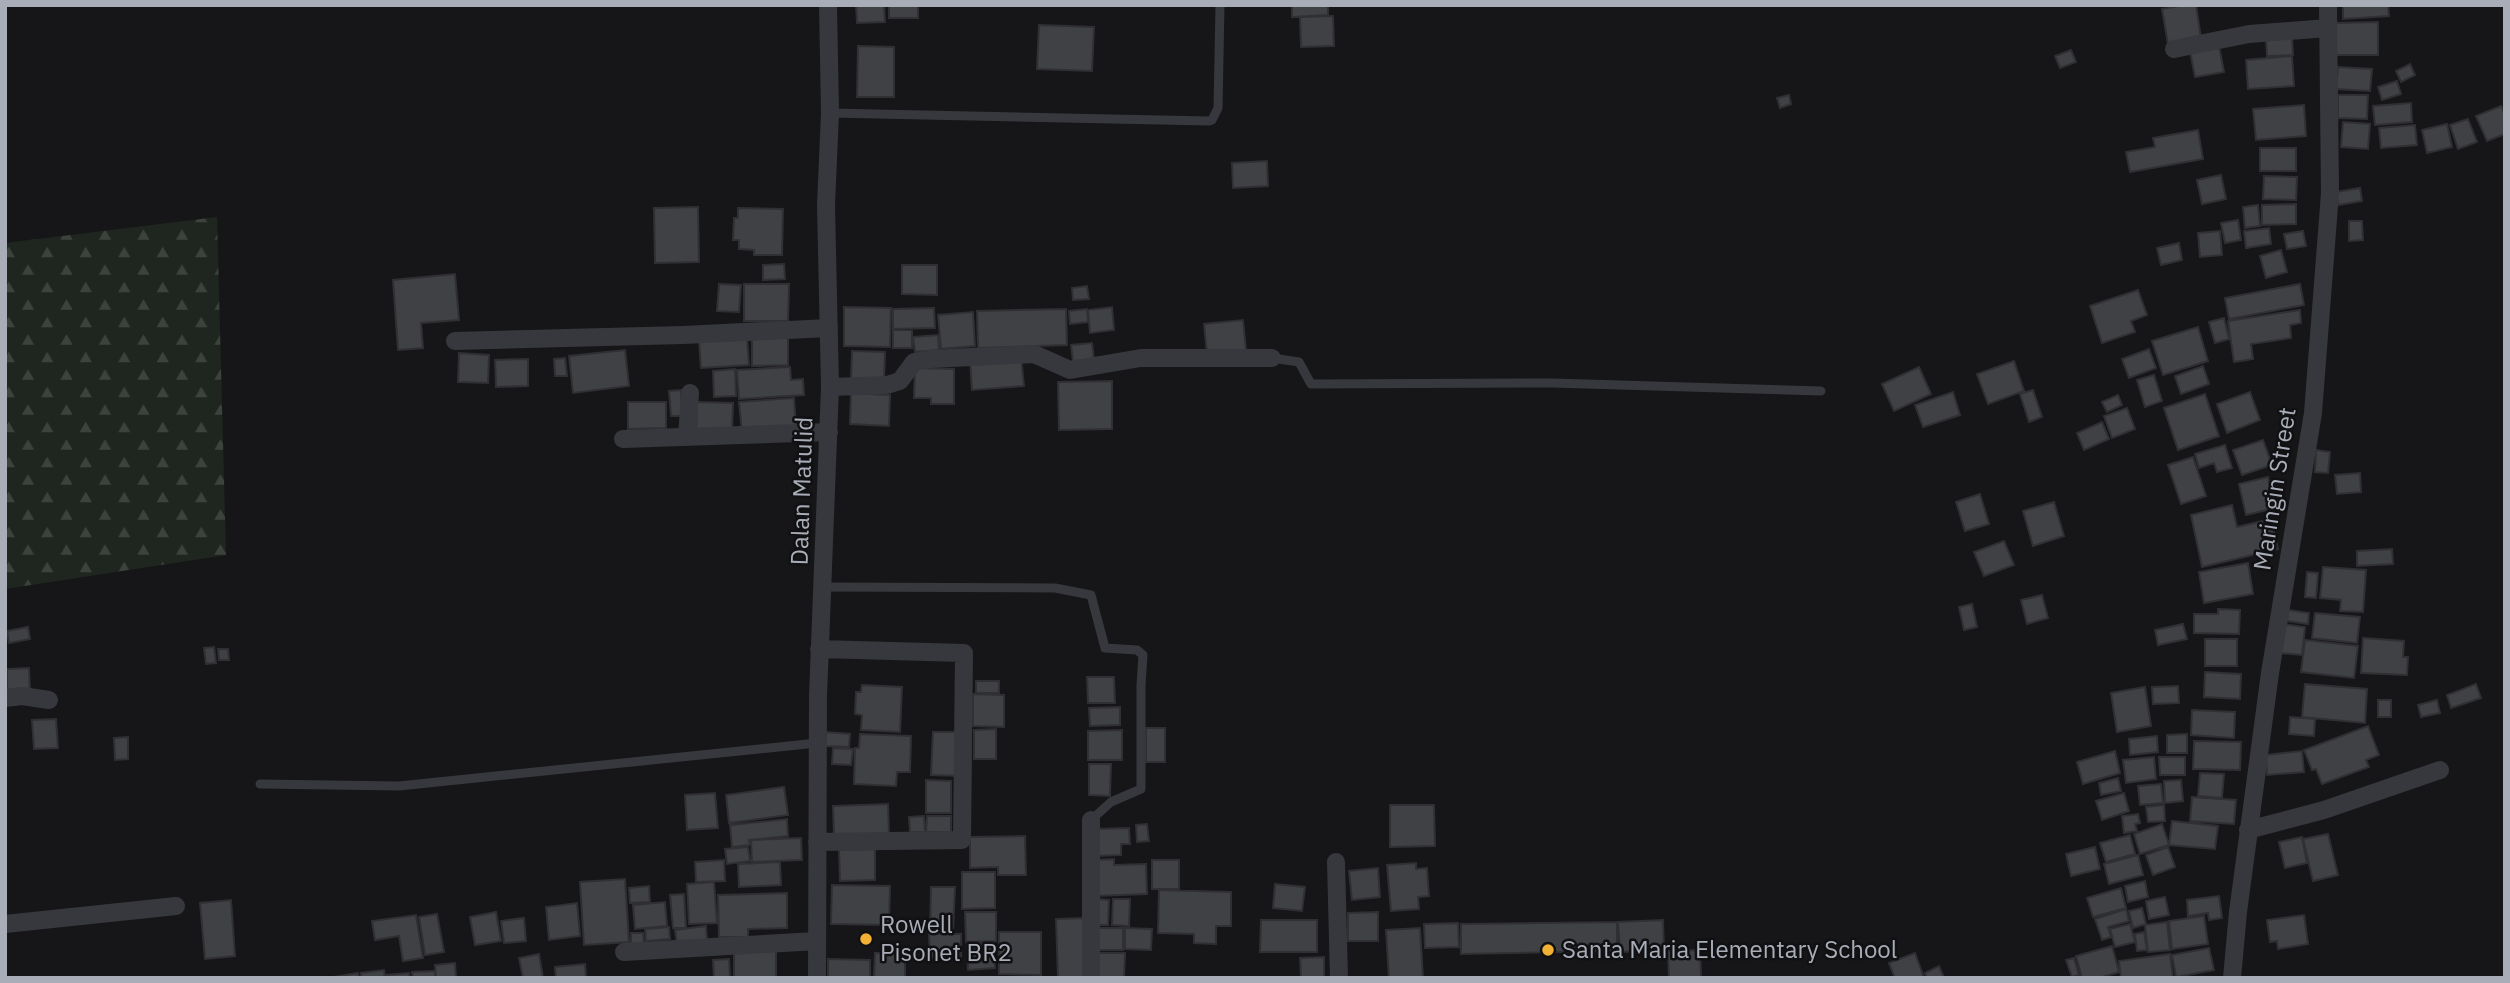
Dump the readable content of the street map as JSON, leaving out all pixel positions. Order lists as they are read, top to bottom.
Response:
{
  "streets": {
    "street": ["Maringin Street", "Dalan Matulid"]
  },
  "places": ["Rowell Pisonet BR2", "Santa Maria Elementary School"]
}
